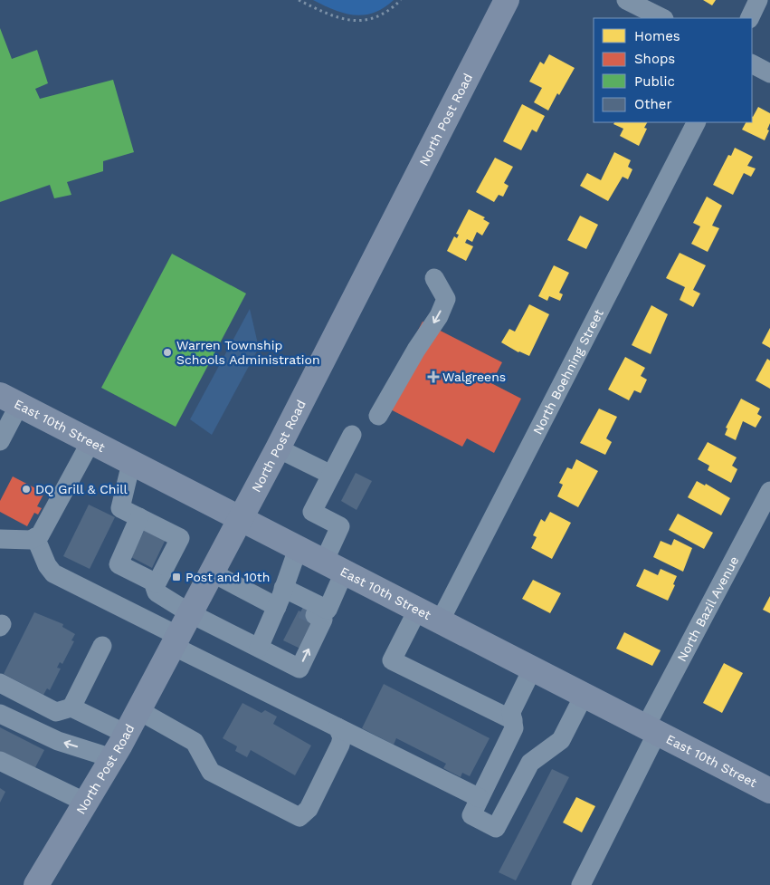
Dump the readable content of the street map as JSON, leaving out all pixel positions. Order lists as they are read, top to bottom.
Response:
{
  "streets": {
    "main road": ["North Post Road", "East 10th Street"],
    "street": ["North Boehning Street", "North Bazil Avenue"]
  },
  "crossings": [
    ["North Post Road", "East 10th Street"],
    ["North Boehning Street", "East 10th Street"],
    ["East 10th Street", "North Bazil Avenue"]
  ],
  "places": {
    "other": ["Warren Township Schools Administration", "DQ Grill & Chill"],
    "health": ["Walgreens"],
    "transit": ["Post and 10th"]
  },
  "legend": [
    "Homes",
    "Shops",
    "Public",
    "Other"
  ]
}
